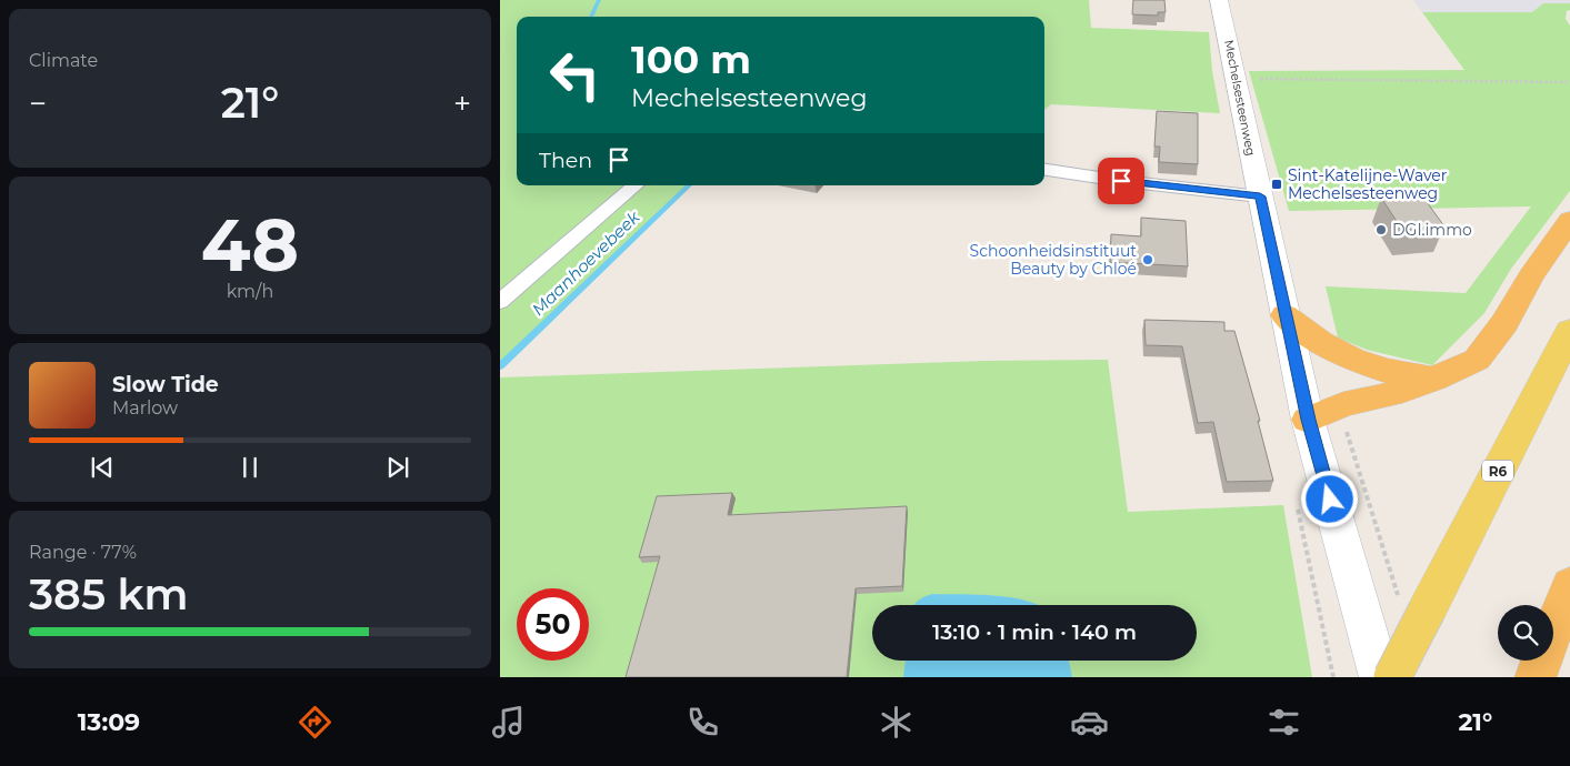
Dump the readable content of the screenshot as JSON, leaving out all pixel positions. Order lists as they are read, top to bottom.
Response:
{
  "streets": {
    "main road": ["Mechelsesteenweg", "R6"]
  },
  "water": ["Maanhoevebeek"],
  "places": {
    "transit": ["Sint-Katelijne-Waver Mechelsesteenweg"],
    "other": ["DGI.immo", "Schoonheidsinstituut Beauty by Chloé"]
  },
  "page": {
    "tile": [
      "Climate",
      ["48", "km/h"],
      ["Range · 77%", "385 km"]
    ],
    "turn": ["100 m", "Mechelsesteenweg"],
    "heat": ["−", "21°", "+"],
    "then": "Then",
    "song": ["Slow Tide", "Marlow"],
    "limit": "50",
    "trip": "13:10 · 1 min · 140 m",
    "tabs": ["13:09", "21°"]
  }
}
